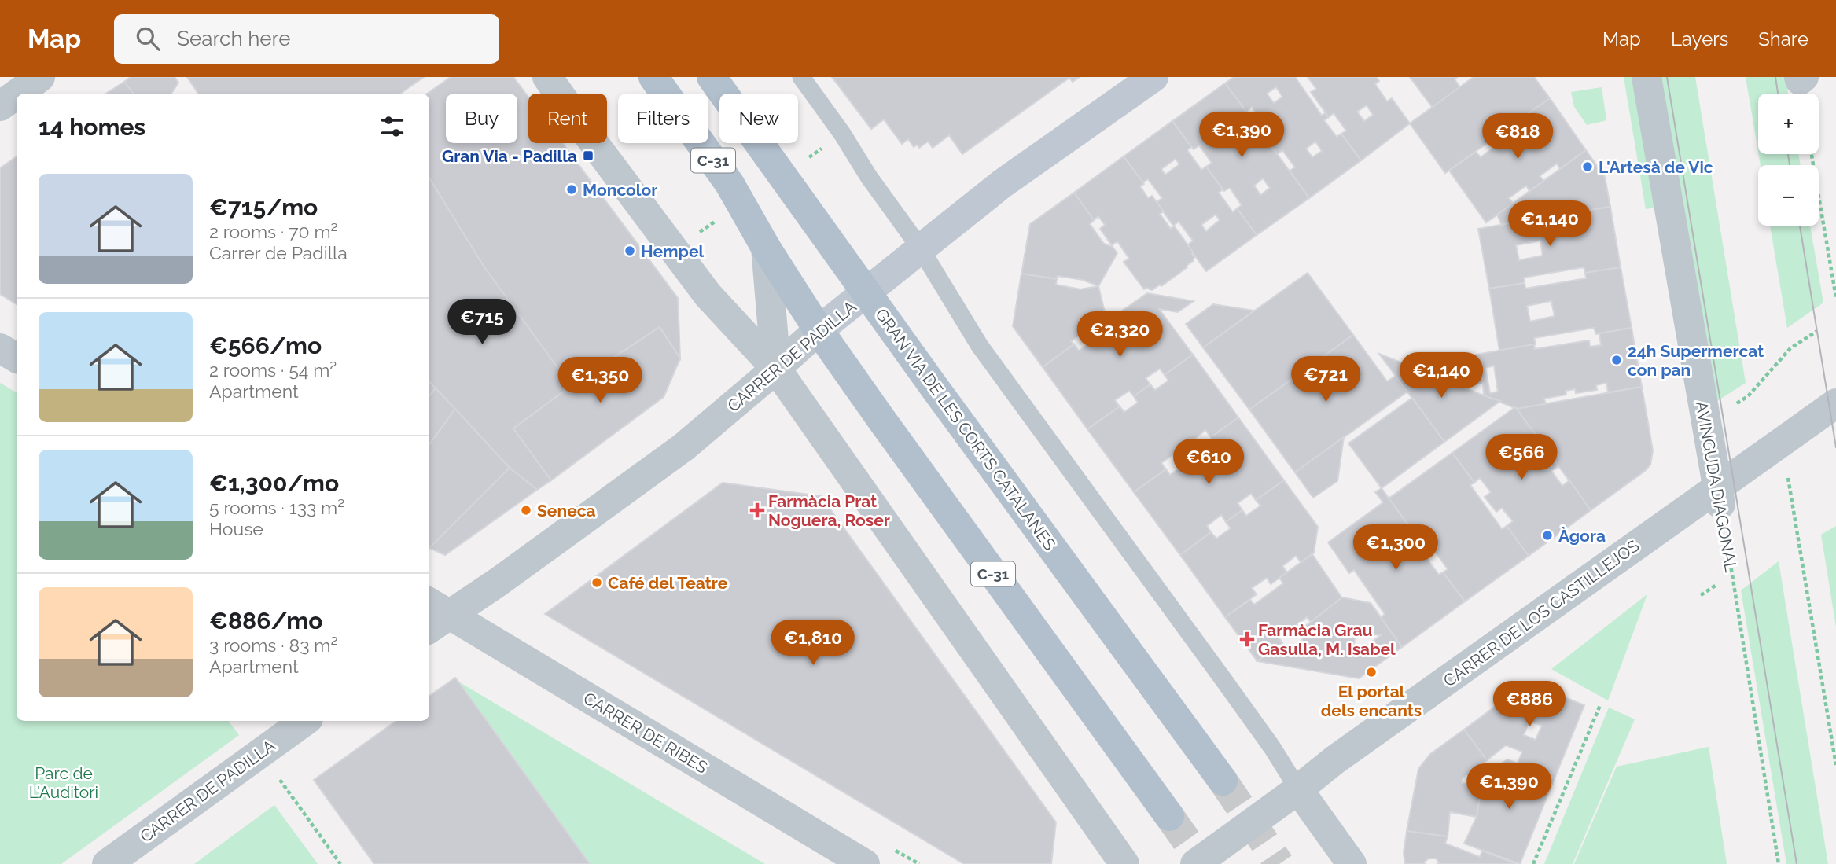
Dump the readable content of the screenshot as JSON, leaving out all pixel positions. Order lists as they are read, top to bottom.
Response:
{
  "streets": {
    "main road": ["C-31", "CARRER DE PADILLA", "GRAN VIA DE LES CORTS CATALANES"],
    "street": ["AVINGUDA DIAGONAL", "CARRER DE LOS CASTILLEJOS", "CARRER DE RIBES"]
  },
  "crossings": [
    ["C-31", "CARRER DE PADILLA"],
    ["CARRER DE PADILLA", "GRAN VIA DE LES CORTS CATALANES"],
    ["CARRER DE PADILLA", "CARRER DE RIBES"],
    ["AVINGUDA DIAGONAL", "CARRER DE LOS CASTILLEJOS"]
  ],
  "parks": ["Parc de L'Auditori"],
  "places": {
    "transit": ["Gran Via - Padilla"],
    "other": [
      "L'Artesà de Vic",
      "Moncolor",
      "Hempel",
      "24h Supermercat con pan",
      "Seneca",
      "Àgora",
      "Café del Teatre",
      "El portal dels encants"
    ],
    "health": ["Farmàcia Prat Noguera, Roser", "Farmàcia Grau Gasulla, M. Isabel"]
  },
  "page": {
    "header": "Map",
    "search": "Search here",
    "nav": ["Map", "Layers", "Share"],
    "map_buttons": ["+", "−"],
    "chip": [
      "Buy",
      "Rent",
      "Filters",
      "New"
    ],
    "heading": "14 homes",
    "price": [
      "€1,390",
      "€818",
      "€1,140",
      "€715",
      "€2,320",
      "€1,140",
      "€721",
      "€1,350",
      "€566",
      "€610",
      "€1,300",
      "€1,810",
      "€886",
      "€1,390"
    ],
    "list": [
      {
        "name": "€715/mo",
        "note": "2 rooms · 70 m² · Carrer de Padilla"
      },
      {
        "name": "€566/mo",
        "note": "2 rooms · 54 m² · Apartment"
      },
      {
        "name": "€1,300/mo",
        "note": "5 rooms · 133 m² · House"
      },
      {
        "name": "€886/mo",
        "note": "3 rooms · 83 m² · Apartment"
      }
    ]
  }
}
